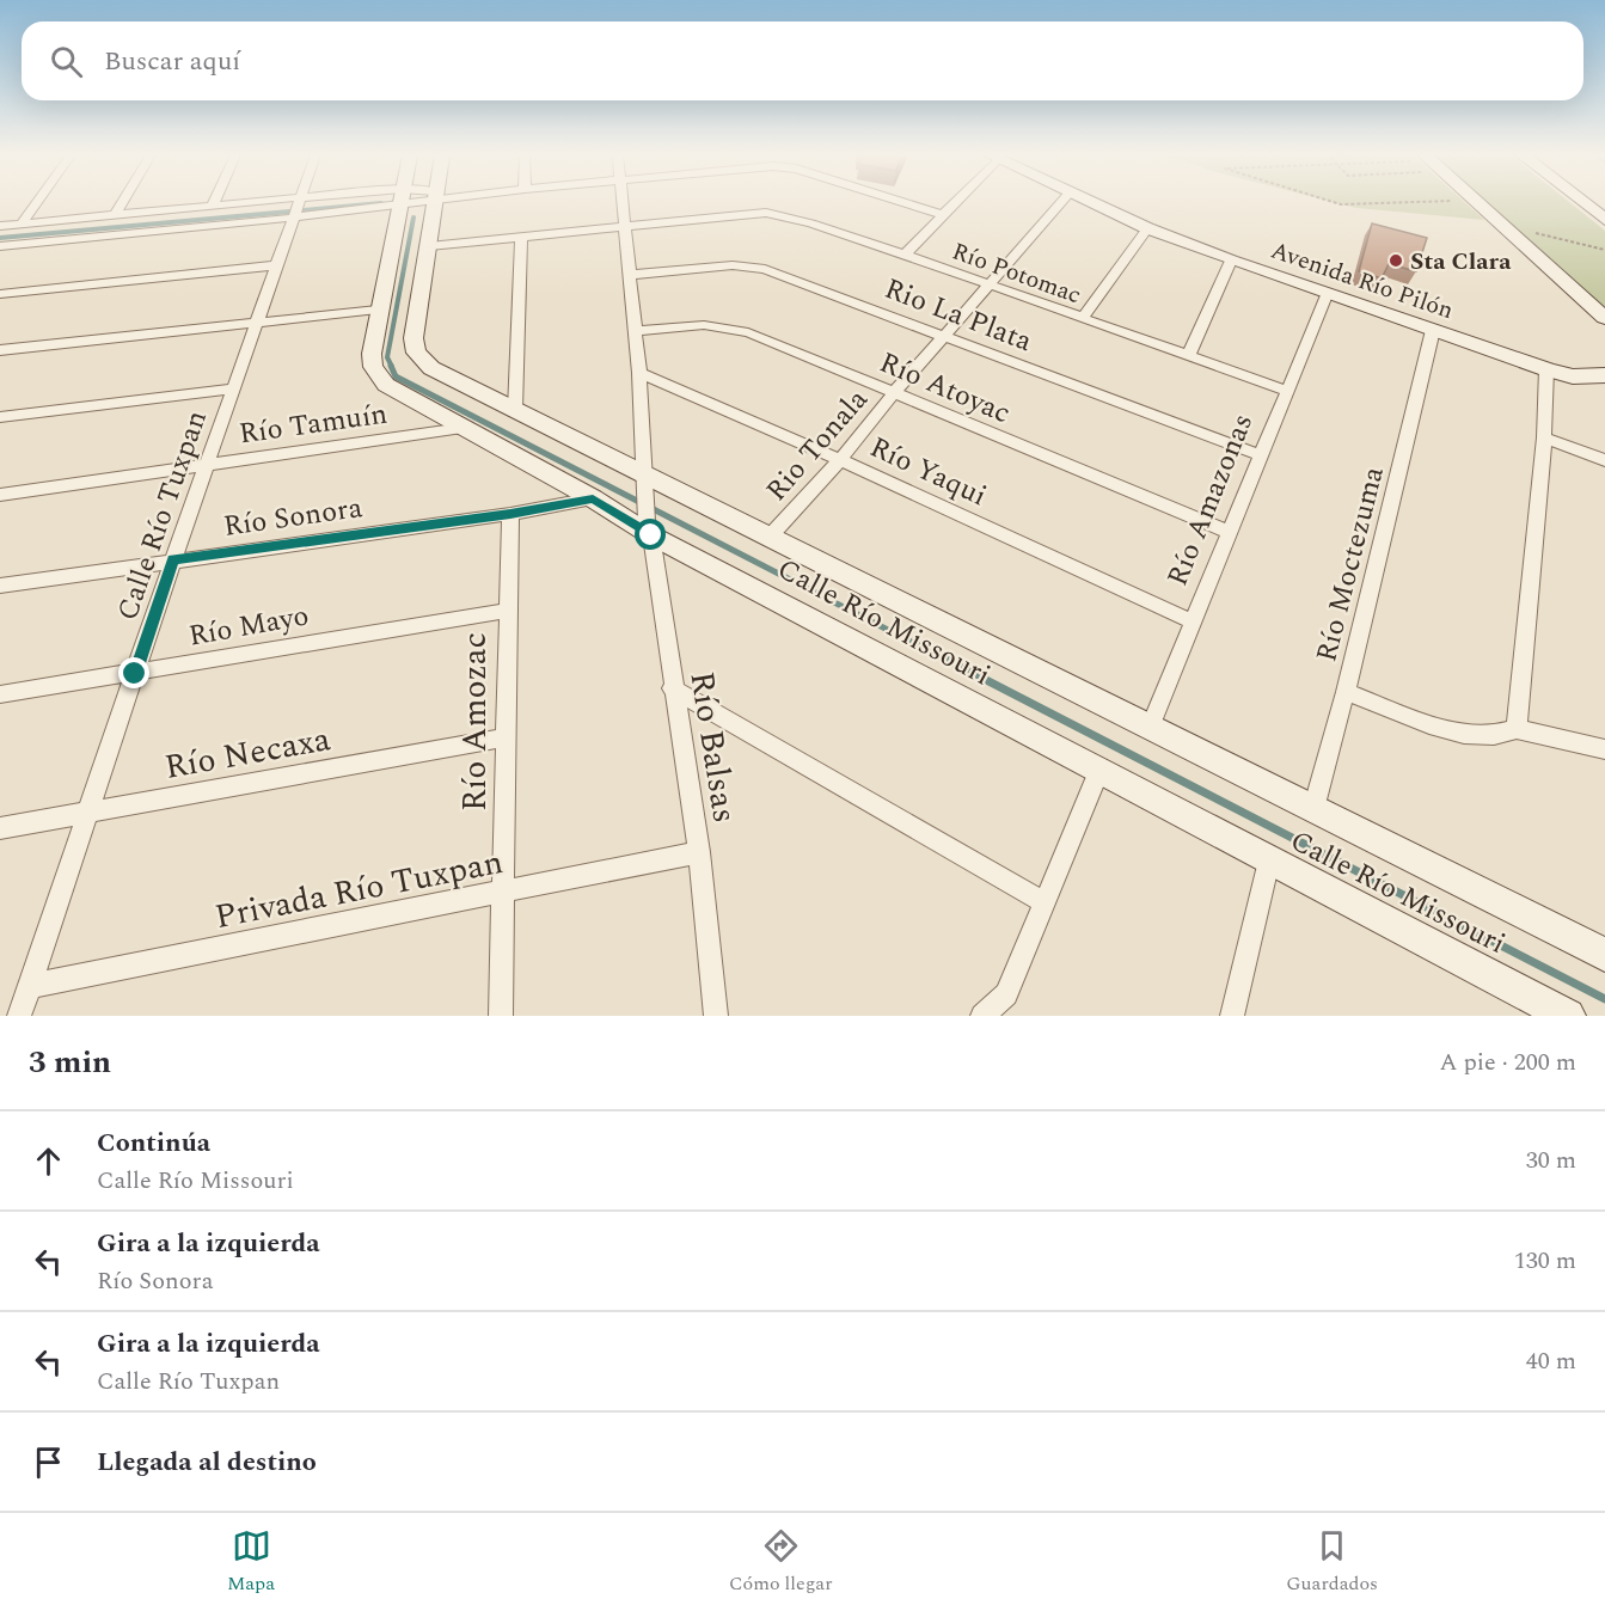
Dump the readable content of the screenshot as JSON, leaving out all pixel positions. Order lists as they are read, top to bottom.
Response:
{
  "streets": {
    "street": [
      "Río Potomac",
      "Avenida Río Pilón",
      "Rio La Plata",
      "Río Atoyac",
      "Río Tamuín",
      "Rio Tonala",
      "Río Yaqui",
      "Río Amazonas",
      "Calle Río Tuxpan",
      "Río Sonora",
      "Río Moctezuma",
      "Calle Río Missouri",
      "Río Mayo",
      "Río Amozac",
      "Río Balsas",
      "Río Necaxa",
      "Privada Río Tuxpan"
    ]
  },
  "crossings": [
    ["Río Potomac", "Rio Tonala"],
    ["Río Potomac", "Río Amazonas"],
    ["Río Potomac", "Calle Río Missouri"],
    ["Río Potomac", "Río Balsas"],
    ["Avenida Río Pilón", "Río Amazonas"],
    ["Avenida Río Pilón", "Río Moctezuma"],
    ["Rio La Plata", "Rio Tonala"],
    ["Rio La Plata", "Río Amazonas"],
    ["Rio La Plata", "Río Balsas"],
    ["Río Atoyac", "Rio Tonala"],
    ["Río Atoyac", "Río Amazonas"],
    ["Río Atoyac", "Río Balsas"],
    ["Río Tamuín", "Calle Río Tuxpan"],
    ["Río Tamuín", "Calle Río Missouri"],
    ["Rio Tonala", "Río Yaqui"],
    ["Rio Tonala", "Calle Río Missouri"],
    ["Río Yaqui", "Río Amazonas"],
    ["Río Yaqui", "Río Balsas"],
    ["Río Amazonas", "Calle Río Missouri"],
    ["Calle Río Tuxpan", "Río Sonora"],
    ["Calle Río Tuxpan", "Río Mayo"],
    ["Calle Río Tuxpan", "Río Necaxa"],
    ["Calle Río Tuxpan", "Privada Río Tuxpan"],
    ["Río Sonora", "Calle Río Missouri"],
    ["Río Sonora", "Río Amozac"],
    ["Río Moctezuma", "Calle Río Missouri"],
    ["Calle Río Missouri", "Río Balsas"],
    ["Río Mayo", "Río Amozac"],
    ["Río Amozac", "Río Necaxa"],
    ["Río Amozac", "Privada Río Tuxpan"],
    ["Río Balsas", "Privada Río Tuxpan"]
  ],
  "places": ["Sta Clara"],
  "page": {
    "search": "Buscar aquí",
    "heading": ["3 min", "A pie · 200 m"],
    "list": [
      ["Continúa", "Calle Río Missouri", "30 m"],
      ["Gira a la izquierda", "Río Sonora", "130 m"],
      ["Gira a la izquierda", "Calle Río Tuxpan", "40 m"],
      "Llegada al destino"
    ],
    "nav": ["Mapa", "Cómo llegar", "Guardados"]
  }
}
